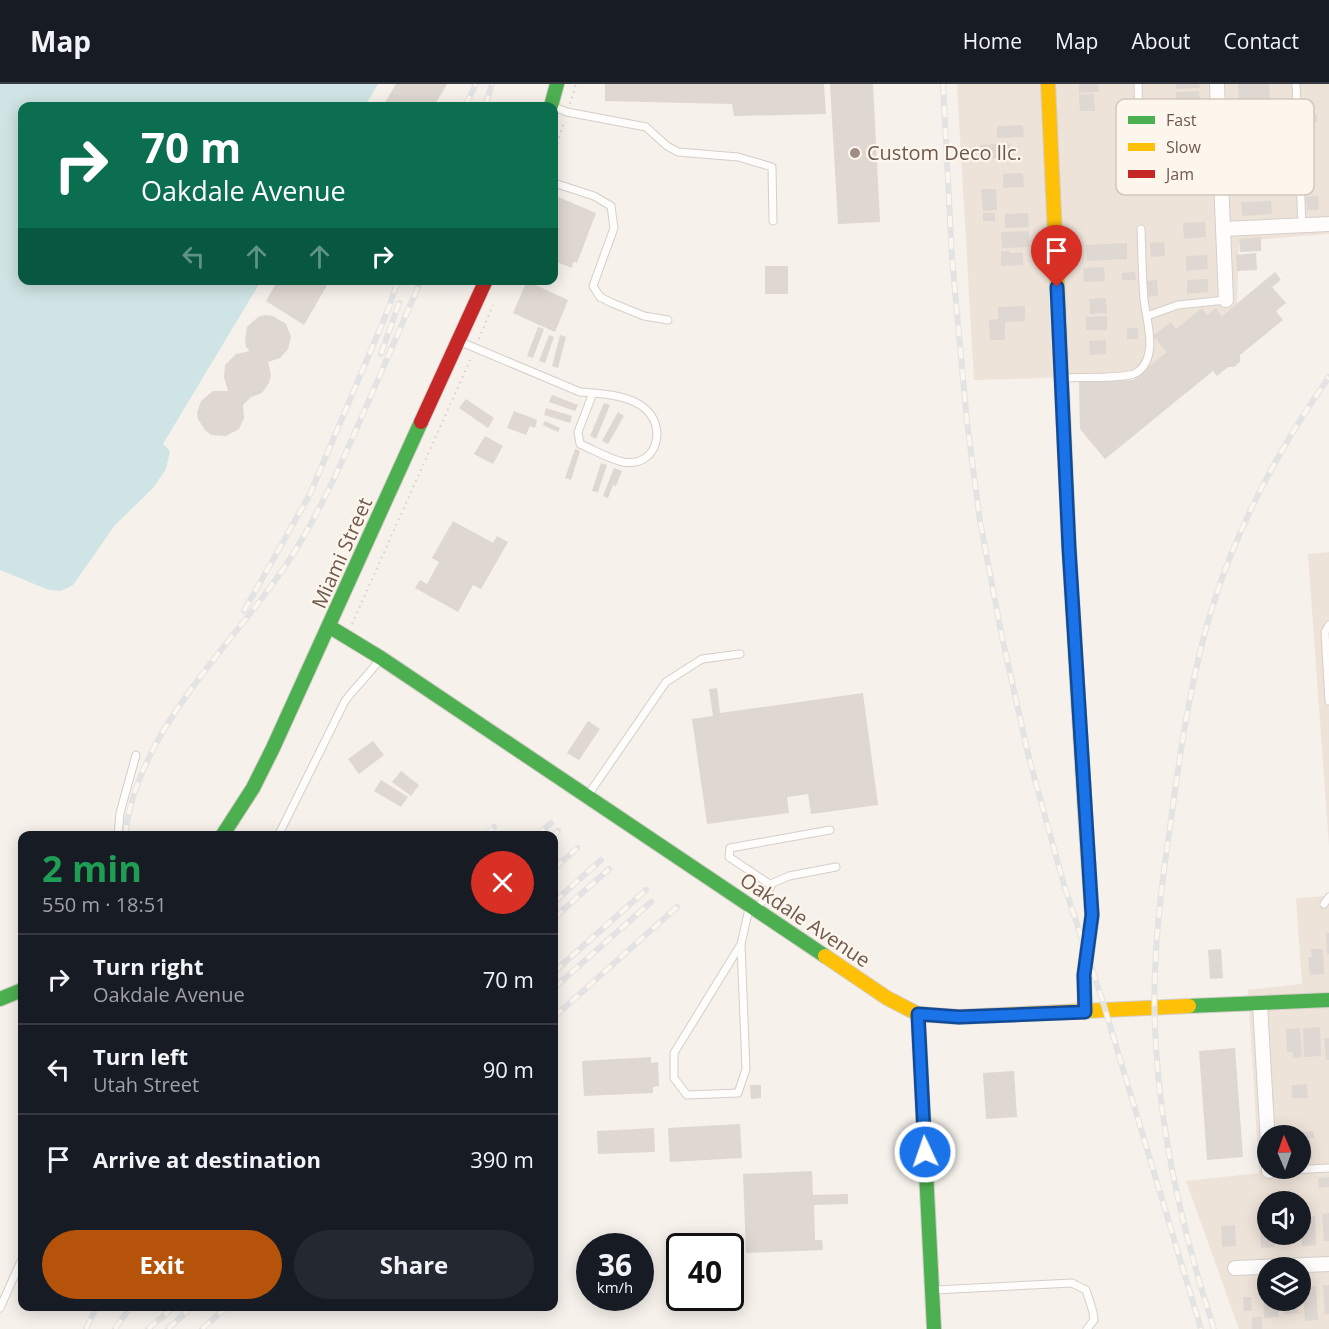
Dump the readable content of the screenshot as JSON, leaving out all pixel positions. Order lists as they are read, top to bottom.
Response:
{
  "streets": {
    "street": ["Miami Street", "Oakdale Avenue"]
  },
  "crossings": [
    ["Miami Street", "Oakdale Avenue"]
  ],
  "places": ["Custom Deco llc."],
  "legend": ["Fast", "Slow", "Jam"],
  "north": "top",
  "page": {
    "header": "Map",
    "nav": [
      "Home",
      "Map",
      "About",
      "Contact"
    ],
    "turn": ["70 m", "Oakdale Avenue"],
    "heading": ["2 min", "550 m · 18:51"],
    "list": [
      {
        "name": "Turn right",
        "note": "Oakdale Avenue",
        "value": "70 m"
      },
      {
        "name": "Turn left",
        "note": "Utah Street",
        "value": "90 m"
      },
      {
        "name": "Arrive at destination",
        "value": "390 m"
      }
    ],
    "buttons": ["Exit", "Share"],
    "speed": "36 km/h",
    "limit": "40"
  }
}
